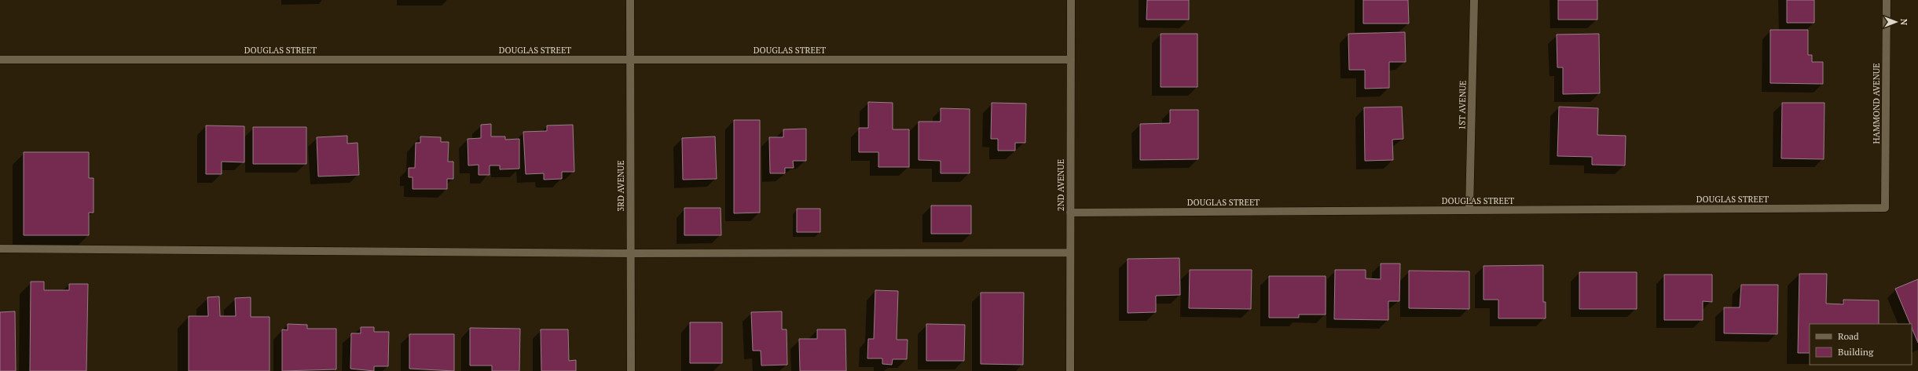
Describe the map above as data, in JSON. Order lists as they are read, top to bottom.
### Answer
{
  "streets": {
    "street": [
      "DOUGLAS STREET",
      "HAMMOND AVENUE",
      "1ST AVENUE",
      "2ND AVENUE",
      "3RD AVENUE"
    ]
  },
  "crossings": [
    ["DOUGLAS STREET", "HAMMOND AVENUE"],
    ["DOUGLAS STREET", "1ST AVENUE"],
    ["DOUGLAS STREET", "2ND AVENUE"],
    ["DOUGLAS STREET", "3RD AVENUE"]
  ],
  "legend": ["Road", "Building"],
  "north": "right"
}
